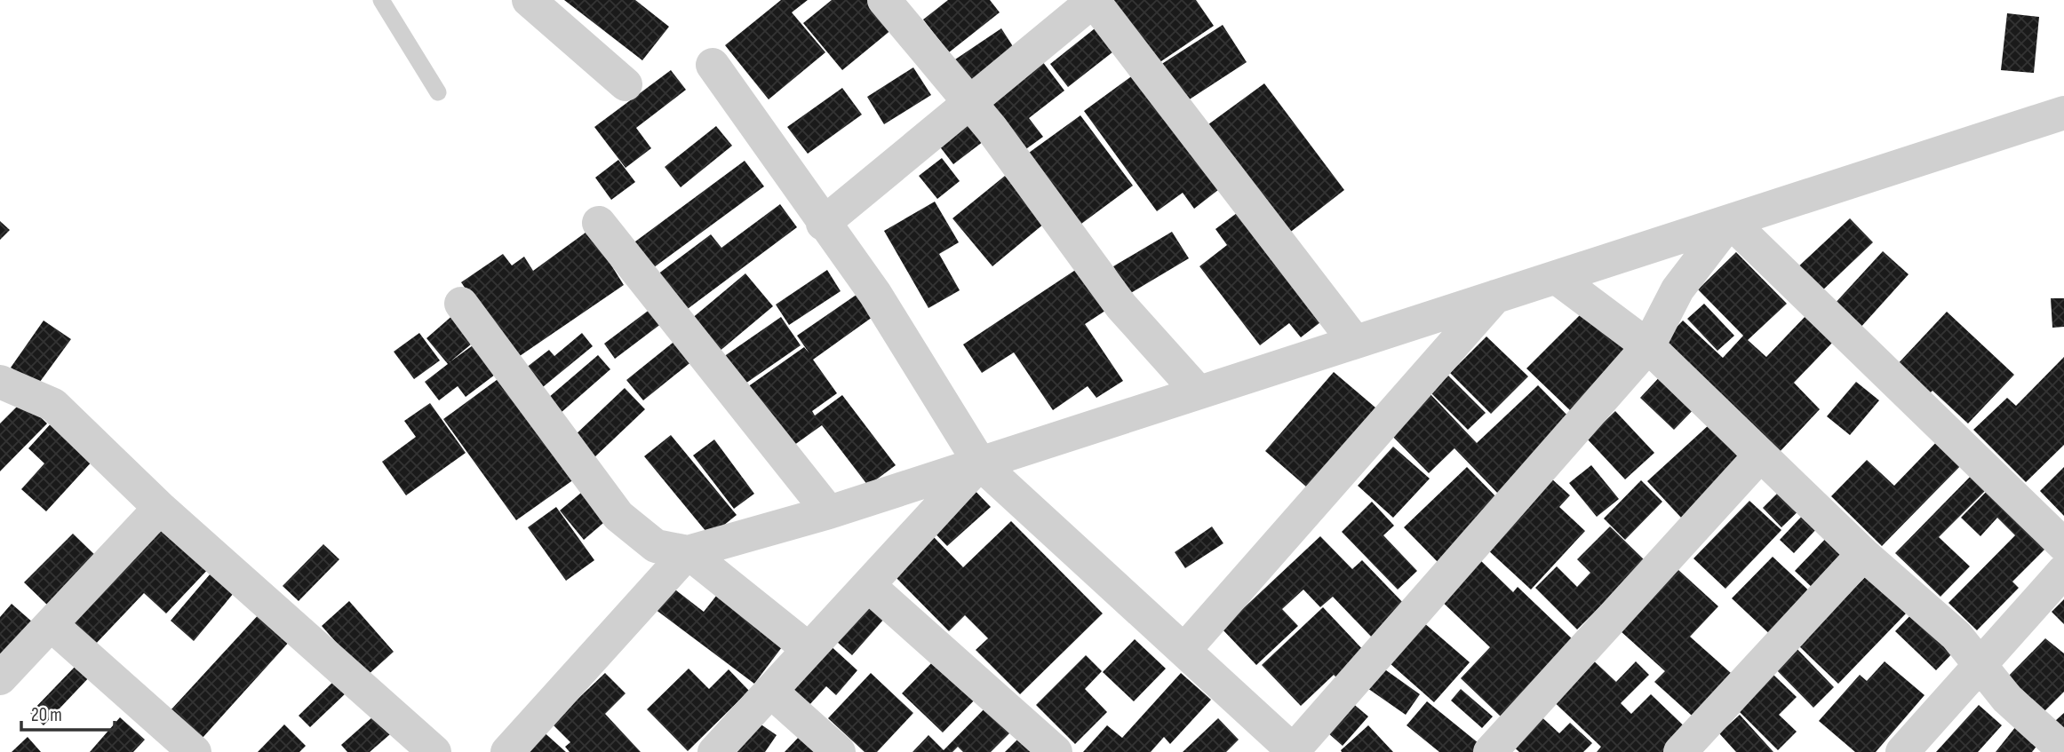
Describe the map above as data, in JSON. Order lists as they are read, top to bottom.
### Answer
{
  "scale_bar": "20 m"
}
